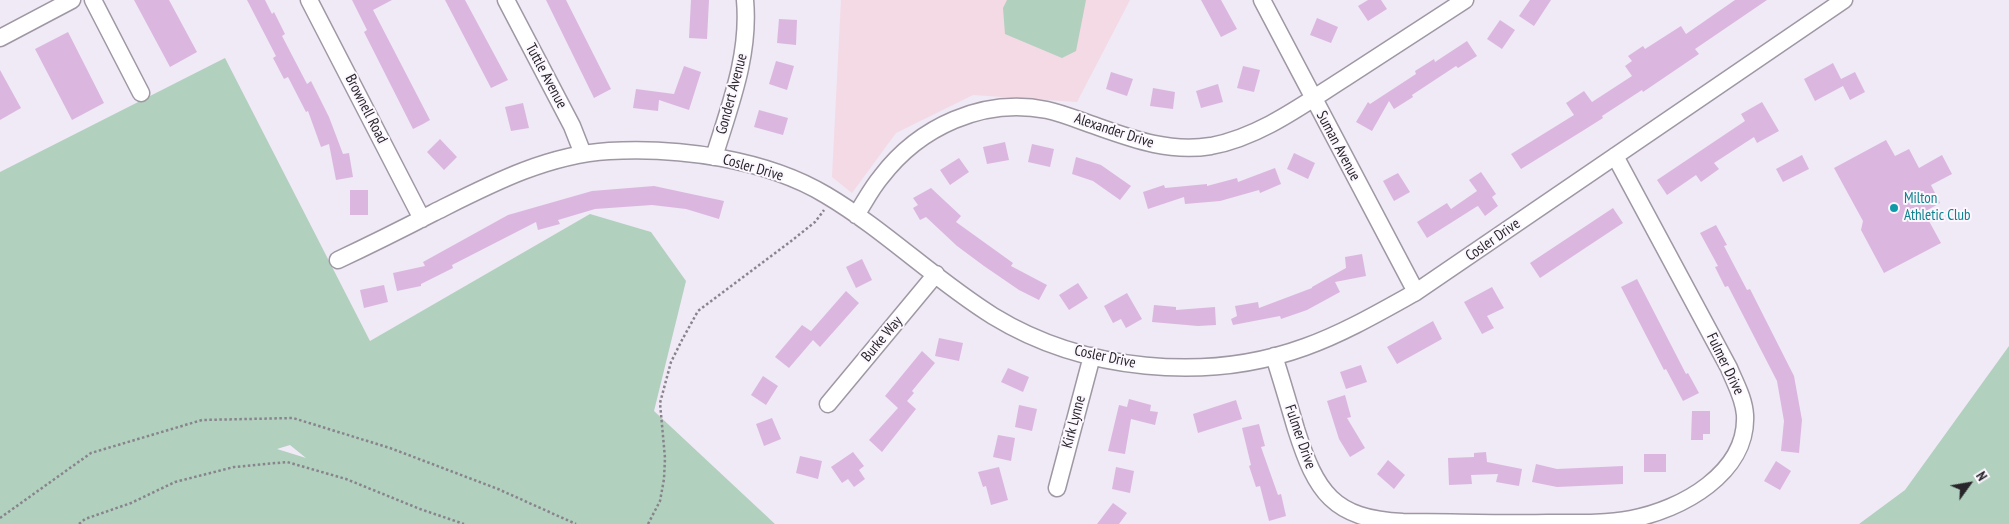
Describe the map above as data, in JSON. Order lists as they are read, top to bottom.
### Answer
{
  "streets": {
    "street": [
      "Tuttle Avenue",
      "Gondert Avenue",
      "Brownell Road",
      "Alexander Drive",
      "Suman Avenue",
      "Cosler Drive",
      "Burke Way",
      "Fulmer Drive",
      "Kirk Lynne"
    ]
  },
  "crossings": [
    ["Tuttle Avenue", "Cosler Drive"],
    ["Gondert Avenue", "Cosler Drive"],
    ["Brownell Road", "Cosler Drive"],
    ["Alexander Drive", "Suman Avenue"],
    ["Alexander Drive", "Cosler Drive"],
    ["Suman Avenue", "Cosler Drive"],
    ["Cosler Drive", "Burke Way"],
    ["Cosler Drive", "Fulmer Drive"],
    ["Cosler Drive", "Kirk Lynne"]
  ],
  "places": ["Milton Athletic Club"],
  "north": "top right"
}
